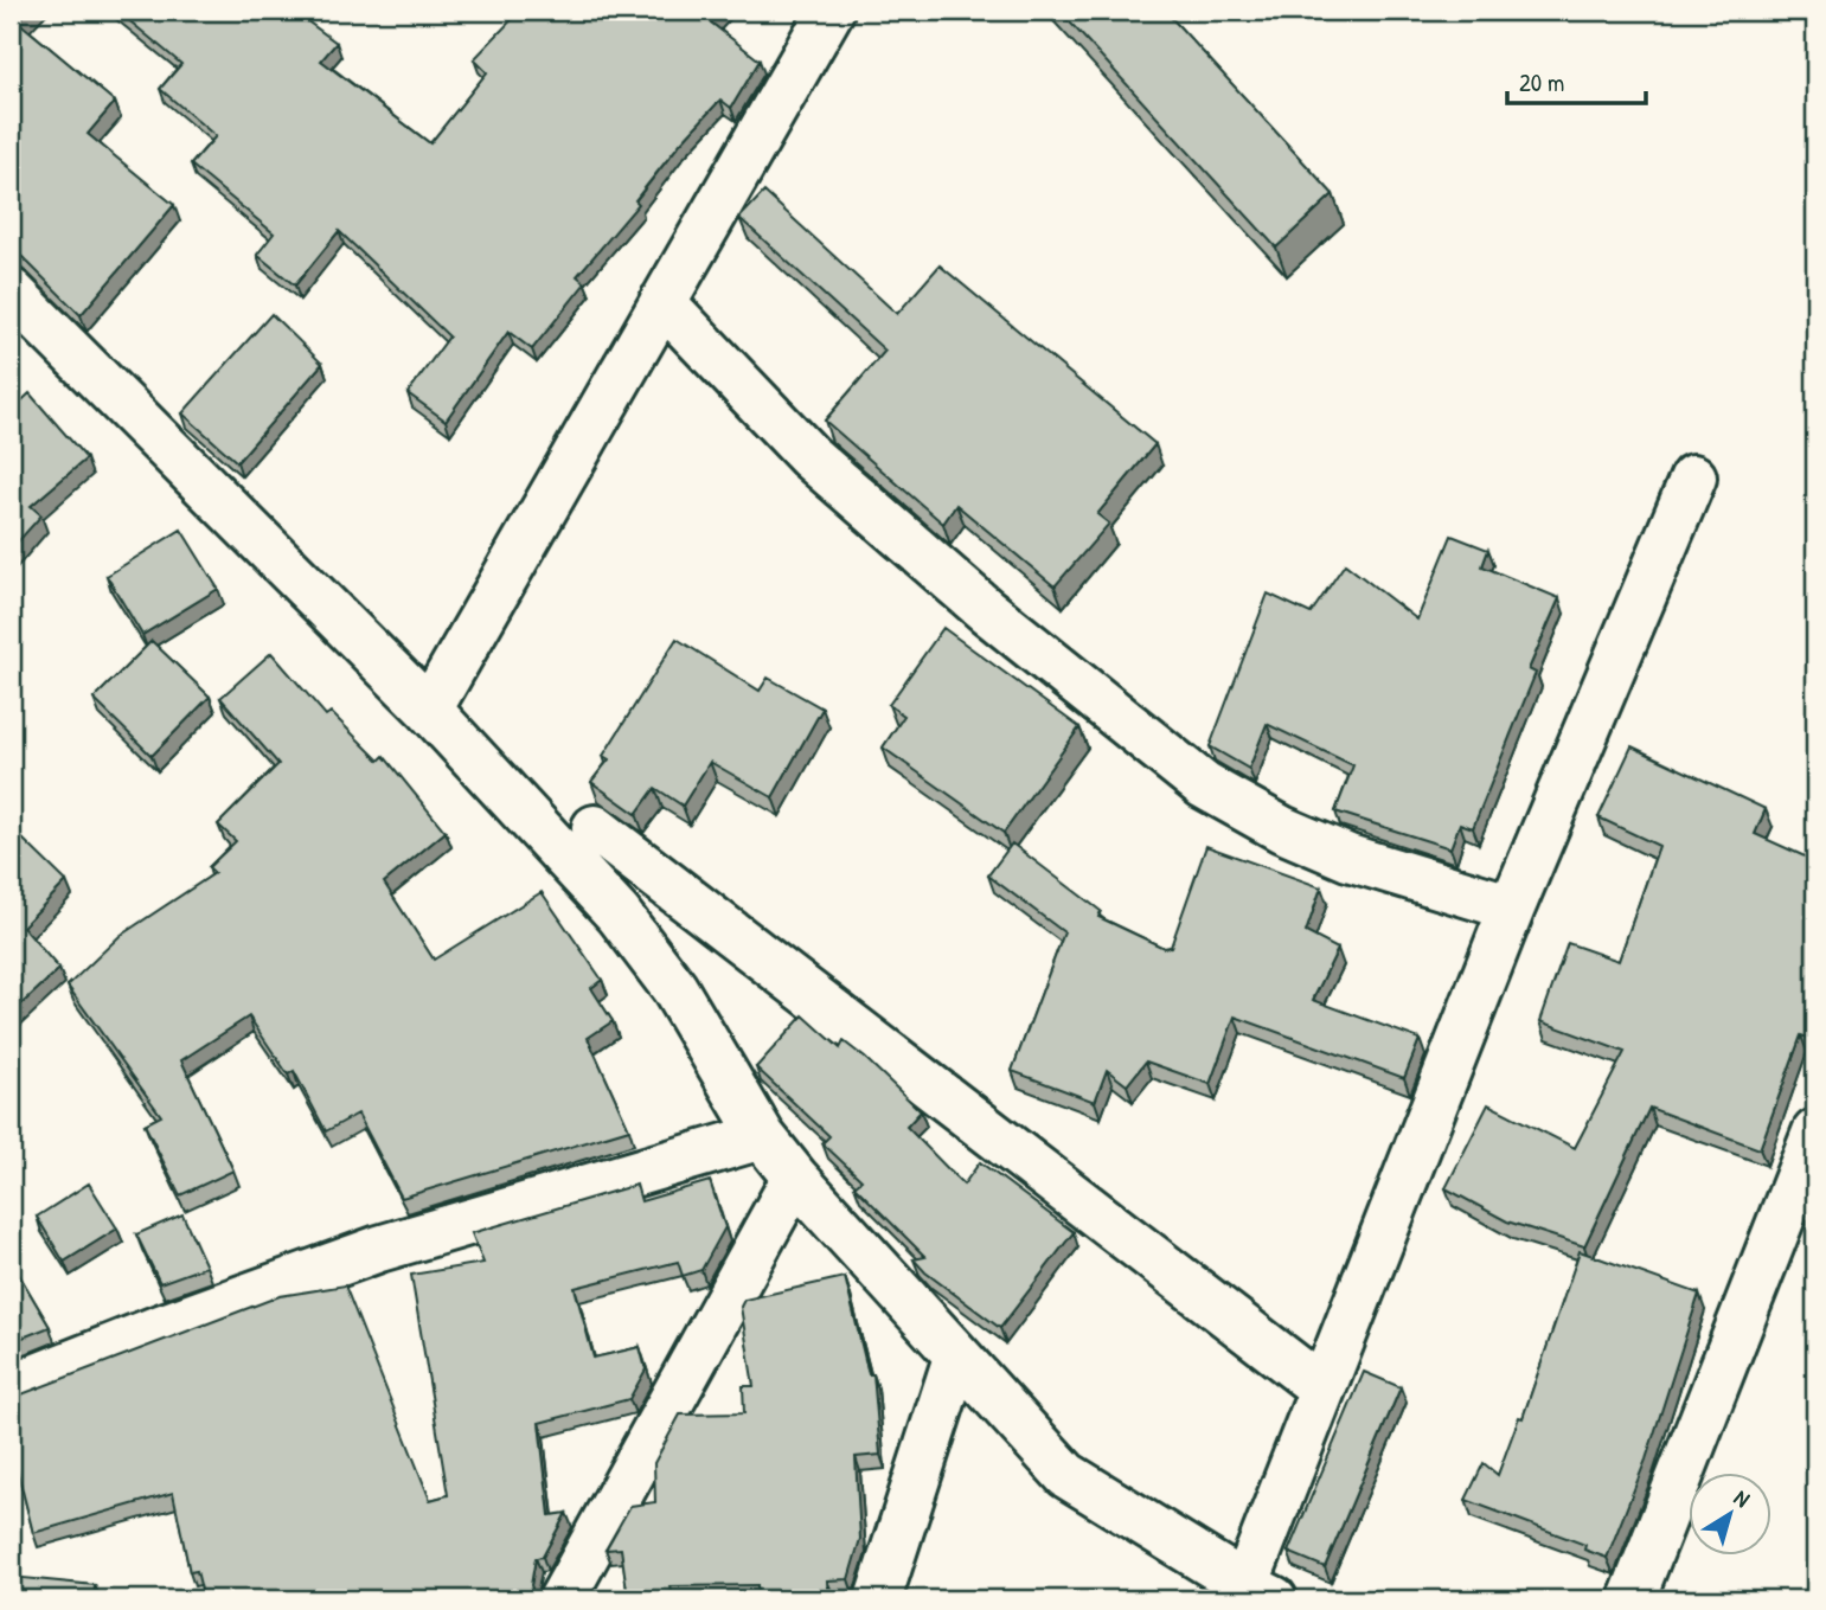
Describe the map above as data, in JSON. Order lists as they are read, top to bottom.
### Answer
{
  "scale_bar": "20 m",
  "north": "top right"
}
